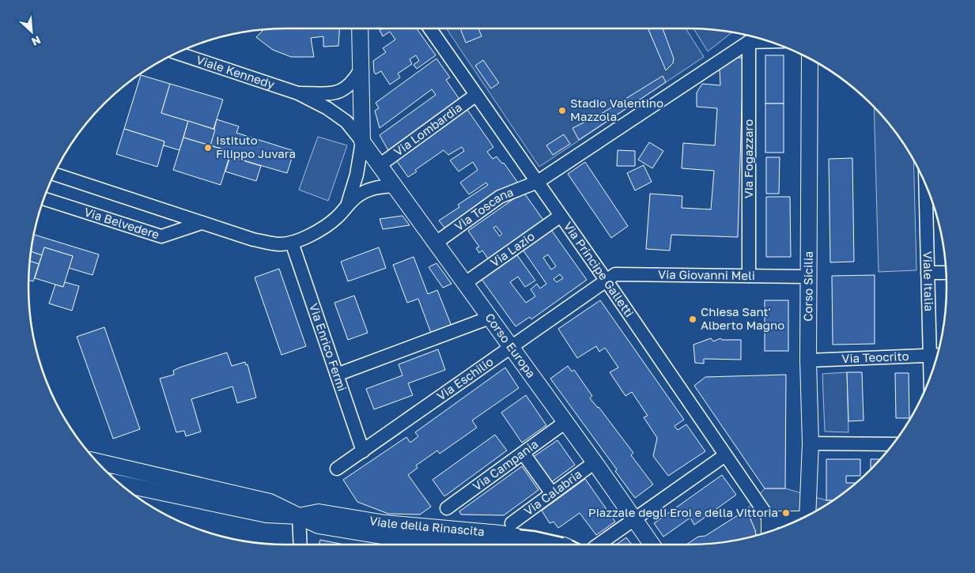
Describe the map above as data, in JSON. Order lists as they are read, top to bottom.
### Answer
{
  "streets": {
    "street": [
      "Viale Kennedy",
      "Via Lombardia",
      "Via Fogazzaro",
      "Via Toscana",
      "Via Belvedere",
      "Via Lazio",
      "Via Principe Galletti",
      "Via Giovanni Meli",
      "Viale Italia",
      "Corso Sicilia",
      "Corso Europa",
      "Via Enrico Fermi",
      "Via Teocrito",
      "Via Eschilio",
      "Via Campania",
      "Via Calabria",
      "Viale della Rinascita"
    ]
  },
  "crossings": [
    ["Via Lombardia", "Via Principe Galletti"],
    ["Via Lombardia", "Corso Europa"],
    ["Via Fogazzaro", "Via Toscana"],
    ["Via Fogazzaro", "Via Giovanni Meli"],
    ["Via Toscana", "Via Principe Galletti"],
    ["Via Toscana", "Corso Europa"],
    ["Via Belvedere", "Via Enrico Fermi"],
    ["Via Lazio", "Via Principe Galletti"],
    ["Via Lazio", "Corso Europa"],
    ["Via Principe Galletti", "Via Giovanni Meli"],
    ["Via Principe Galletti", "Via Eschilio"],
    ["Via Giovanni Meli", "Corso Sicilia"],
    ["Via Giovanni Meli", "Via Eschilio"],
    ["Viale Italia", "Via Teocrito"],
    ["Corso Sicilia", "Via Teocrito"],
    ["Corso Europa", "Via Eschilio"],
    ["Corso Europa", "Via Campania"],
    ["Corso Europa", "Via Calabria"],
    ["Via Enrico Fermi", "Via Eschilio"]
  ],
  "places": [
    "Stadio Valentino Mazzola",
    "Istituto Filippo Juvara",
    "Chiesa Sant' Alberto Magno",
    "Piazzale degli Eroi e della Vittoria"
  ],
  "north": "bottom right"
}
